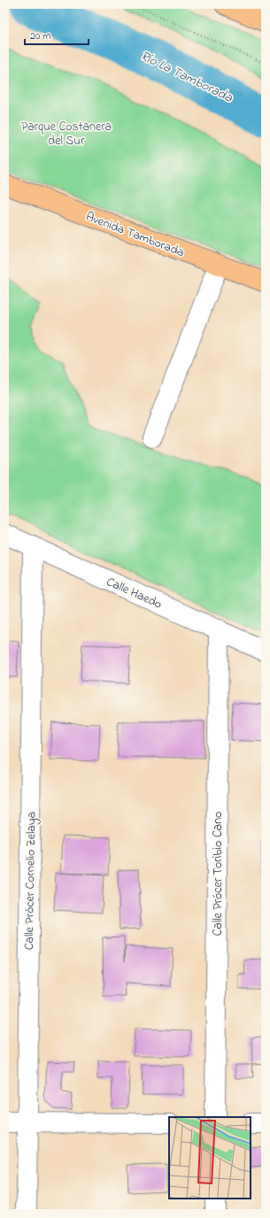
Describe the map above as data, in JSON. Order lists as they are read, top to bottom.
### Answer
{
  "streets": {
    "main road": ["Avenida Tamborada"],
    "street": ["Calle Haedo", "Calle Prócer Toribio Cano", "Calle Prócer Cornelio Zelaya"]
  },
  "crossings": [
    ["Calle Haedo", "Calle Prócer Toribio Cano"],
    ["Calle Haedo", "Calle Prócer Cornelio Zelaya"]
  ],
  "water": ["Río La Tamborada"],
  "parks": ["Parque Costanera del Sur"],
  "scale_bar": "20 m"
}
